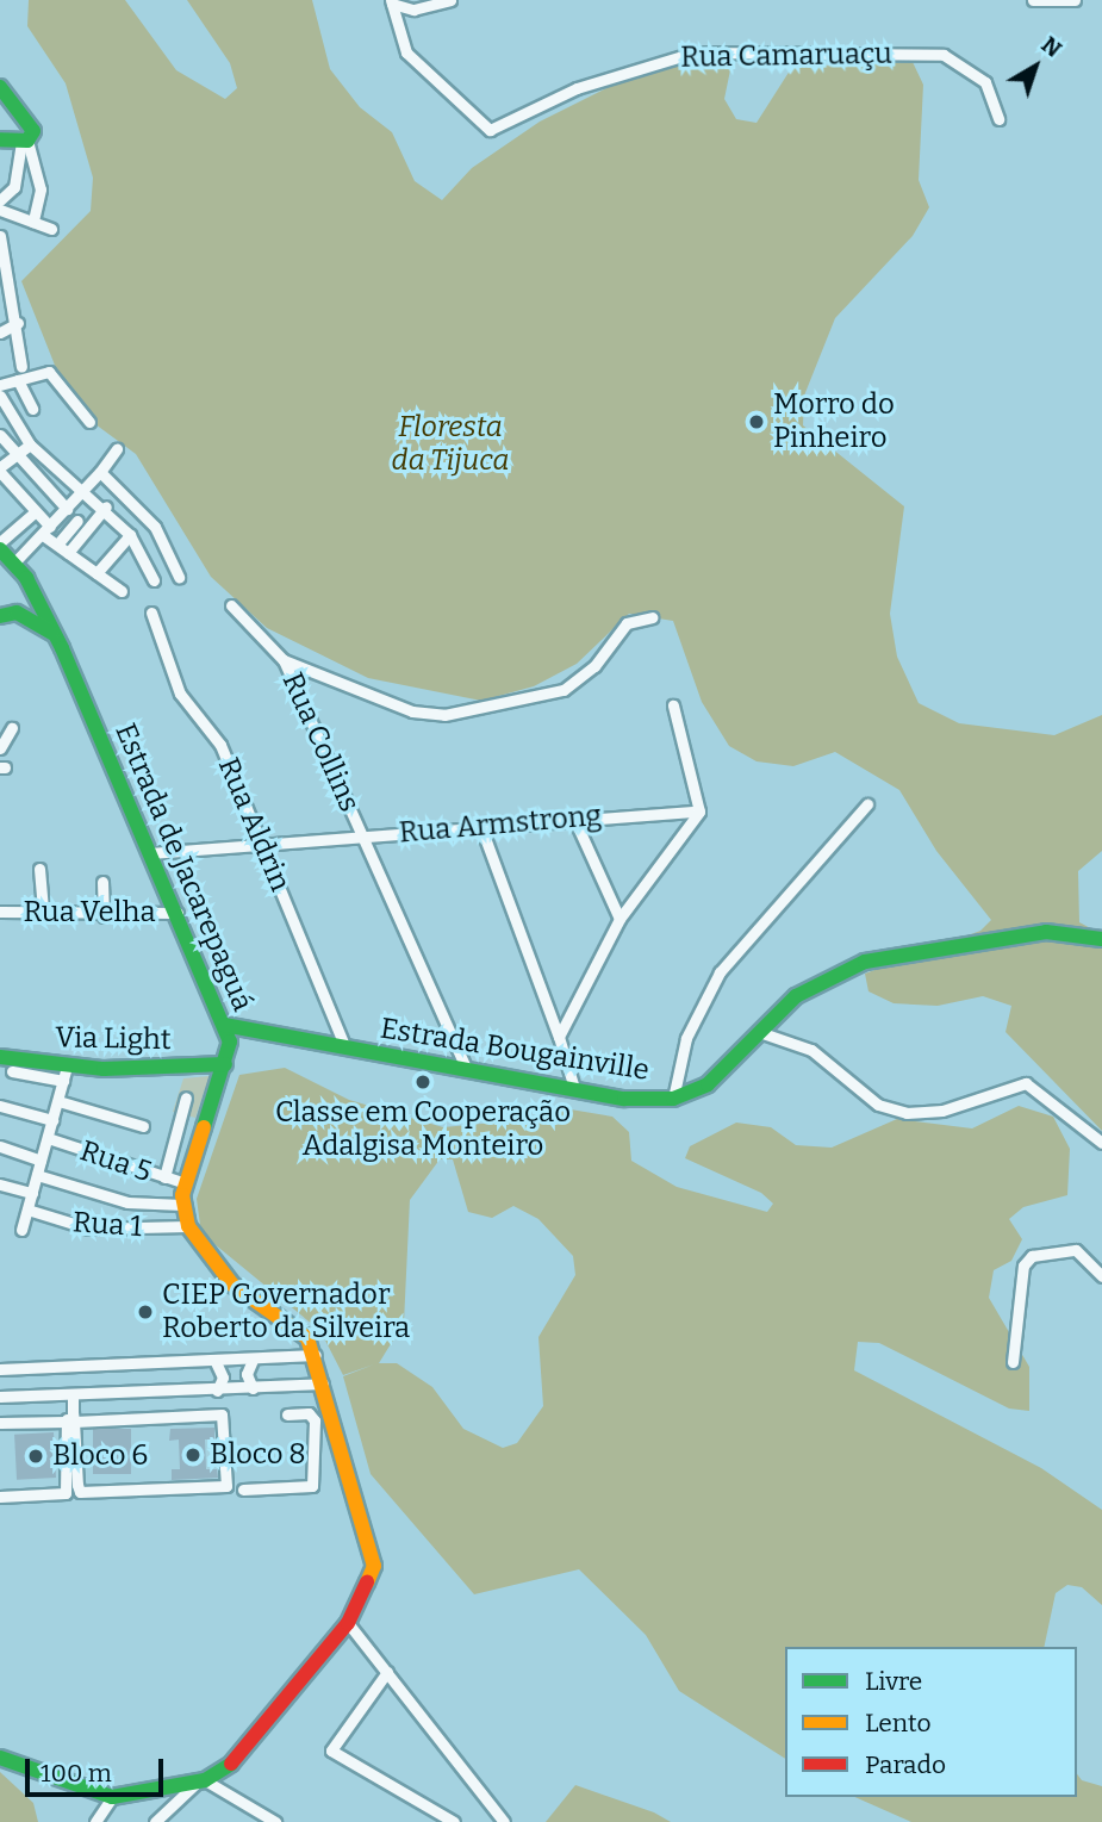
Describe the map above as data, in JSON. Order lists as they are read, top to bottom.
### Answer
{
  "streets": {
    "street": [
      "Rua Camaruaçu",
      "Rua Collins",
      "Rua Aldrin",
      "Rua Armstrong",
      "Estrada de Jacarepaguá",
      "Rua Velha",
      "Via Light",
      "Estrada Bougainville",
      "Rua 5",
      "Rua 1"
    ]
  },
  "crossings": [
    ["Rua Collins", "Rua Armstrong"],
    ["Rua Collins", "Estrada Bougainville"],
    ["Rua Aldrin", "Rua Armstrong"],
    ["Rua Aldrin", "Estrada Bougainville"],
    ["Rua Armstrong", "Estrada de Jacarepaguá"],
    ["Estrada de Jacarepaguá", "Rua Velha"],
    ["Estrada de Jacarepaguá", "Via Light"],
    ["Estrada de Jacarepaguá", "Estrada Bougainville"],
    ["Estrada de Jacarepaguá", "Rua 5"],
    ["Estrada de Jacarepaguá", "Rua 1"]
  ],
  "parks": ["Floresta da Tijuca"],
  "places": [
    "Morro do Pinheiro",
    "Classe em Cooperação Adalgisa Monteiro",
    "CIEP Governador Roberto da Silveira",
    "Bloco 8",
    "Bloco 6"
  ],
  "legend": ["Livre", "Lento", "Parado"],
  "scale_bar": "100 m",
  "north": "top right"
}
